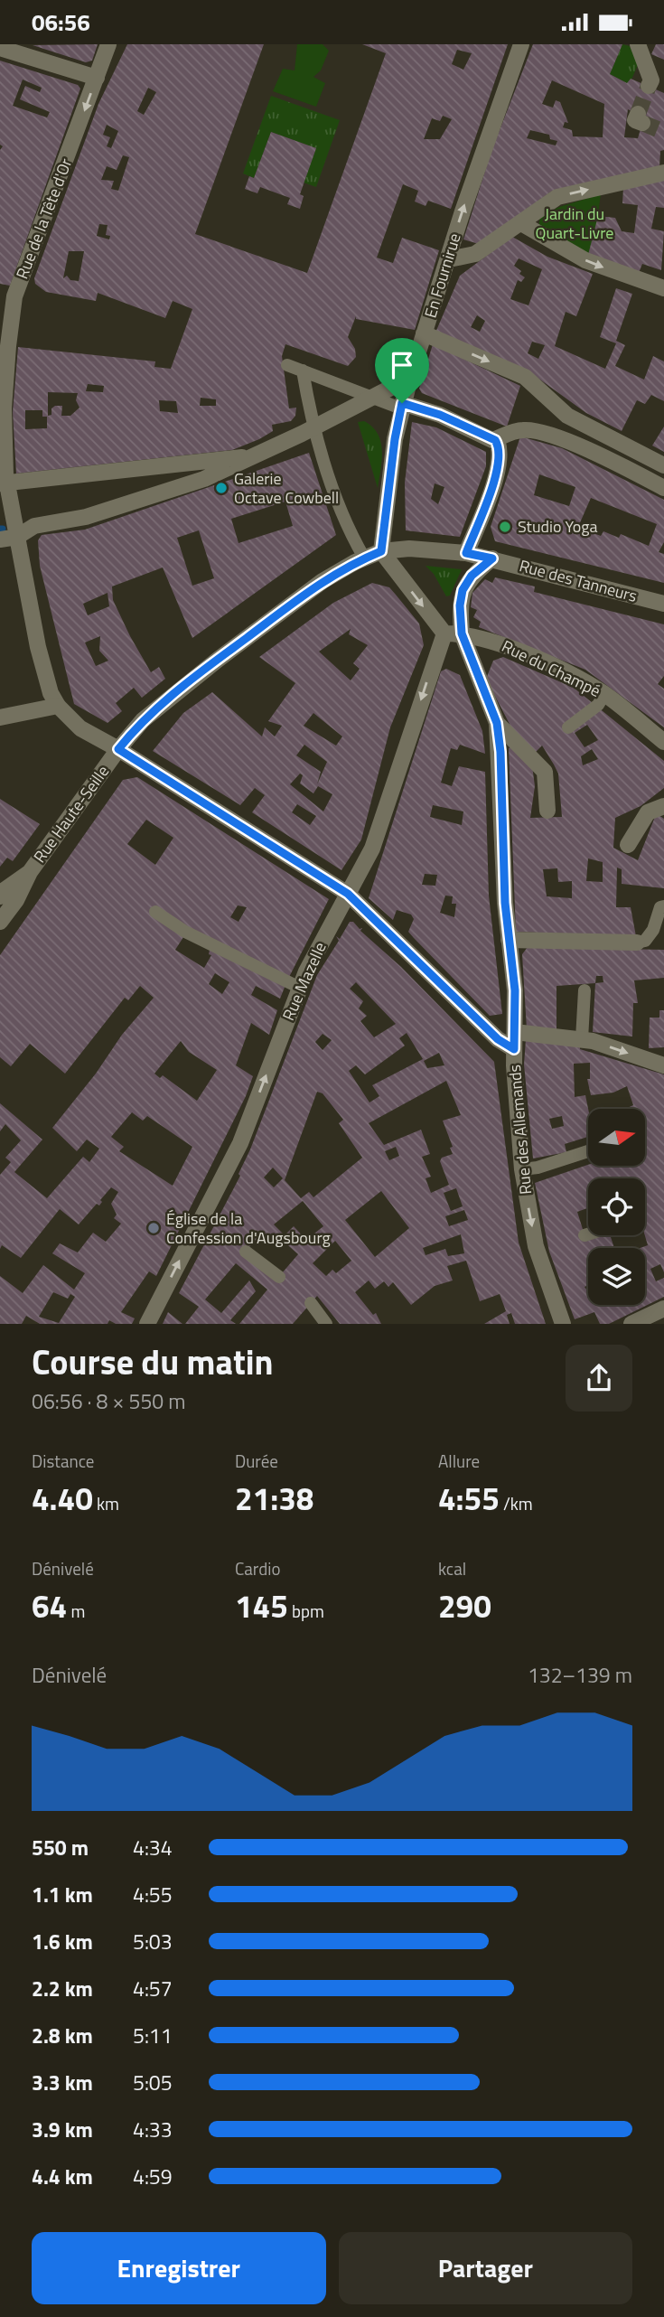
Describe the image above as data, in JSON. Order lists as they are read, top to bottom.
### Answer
{
  "streets": {
    "street": [
      "Rue de la Tête d'Or",
      "En Fournirue",
      "Rue des Tanneurs",
      "Rue du Champé",
      "Rue Haute-Seille",
      "Rue Mazelle",
      "Rue des Allemands"
    ]
  },
  "crossings": [
    ["En Fournirue", "Rue Haute-Seille"],
    ["Rue des Tanneurs", "Rue Haute-Seille"],
    ["Rue des Tanneurs", "Rue des Allemands"],
    ["Rue du Champé", "Rue Mazelle"],
    ["Rue du Champé", "Rue des Allemands"]
  ],
  "one_way": ["En Fournirue"],
  "parks": ["Jardin du Quart-Livre"],
  "places": ["Galerie Octave Cowbell", "Studio Yoga", "Église de la Confession d'Augsbourg"],
  "north": "right",
  "page": {
    "status": "06:56",
    "heading": ["Course du matin", "06:56 · 8 × 550 m"],
    "stats": [
      ["Distance", "4.40 km"],
      ["Durée", "21:38"],
      ["Allure", "4:55 /km"],
      ["Dénivelé", "64 m"],
      ["Cardio", "145 bpm"],
      ["kcal", "290"]
    ],
    "chart": ["Dénivelé", "132–139 m"],
    "list": [
      {
        "name": "550 m",
        "note": "4:34"
      },
      {
        "name": "1.1 km",
        "note": "4:55"
      },
      {
        "name": "1.6 km",
        "note": "5:03"
      },
      {
        "name": "2.2 km",
        "note": "4:57"
      },
      {
        "name": "2.8 km",
        "note": "5:11"
      },
      {
        "name": "3.3 km",
        "note": "5:05"
      },
      {
        "name": "3.9 km",
        "note": "4:33"
      },
      {
        "name": "4.4 km",
        "note": "4:59"
      }
    ],
    "buttons": ["Enregistrer", "Partager"]
  }
}
